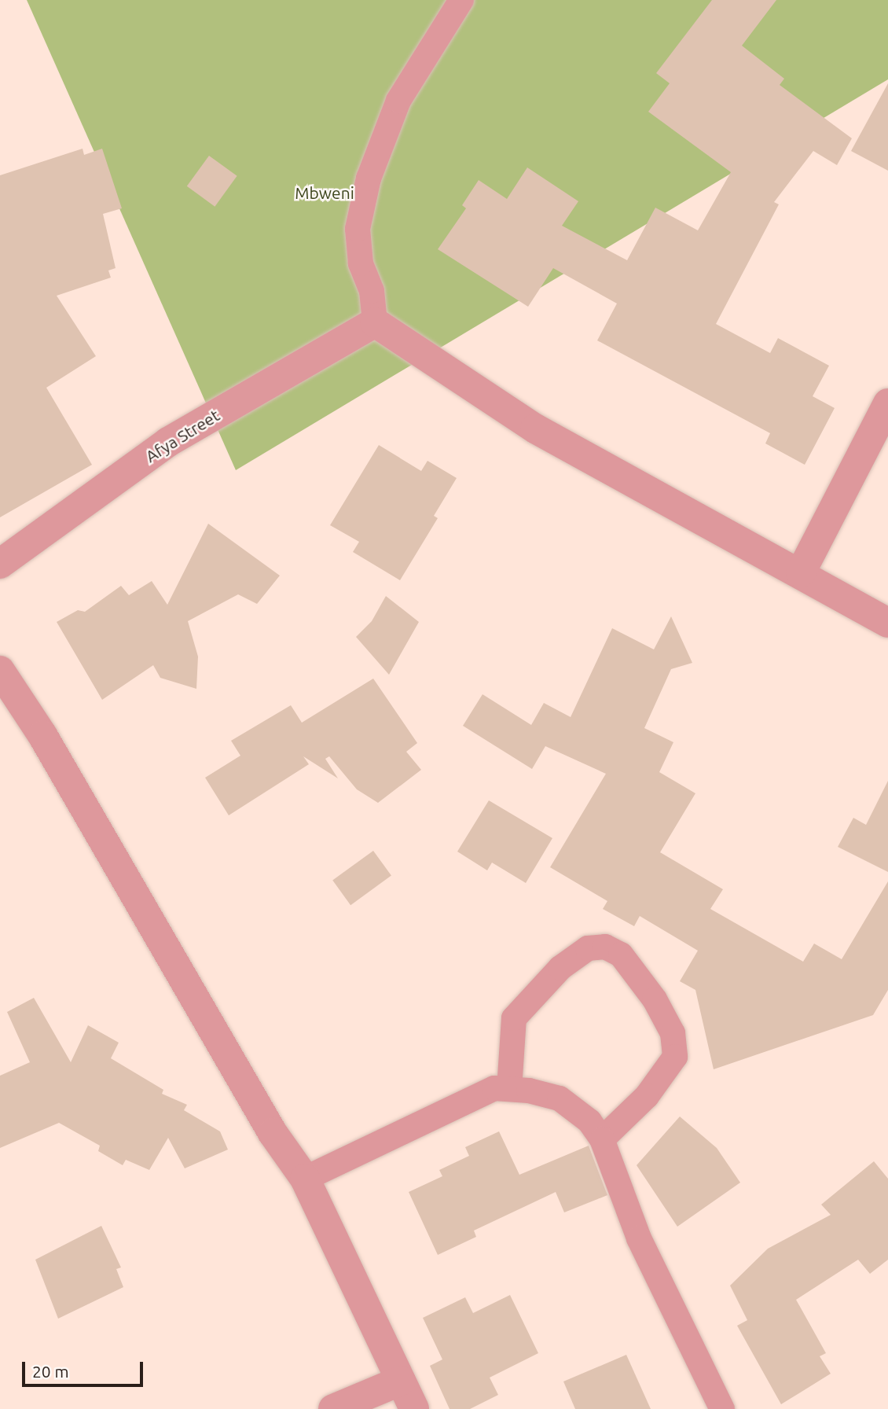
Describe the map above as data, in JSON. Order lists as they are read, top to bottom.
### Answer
{
  "streets": {
    "street": ["Afya Street"]
  },
  "parks": ["Mbweni"],
  "scale_bar": "20 m"
}
